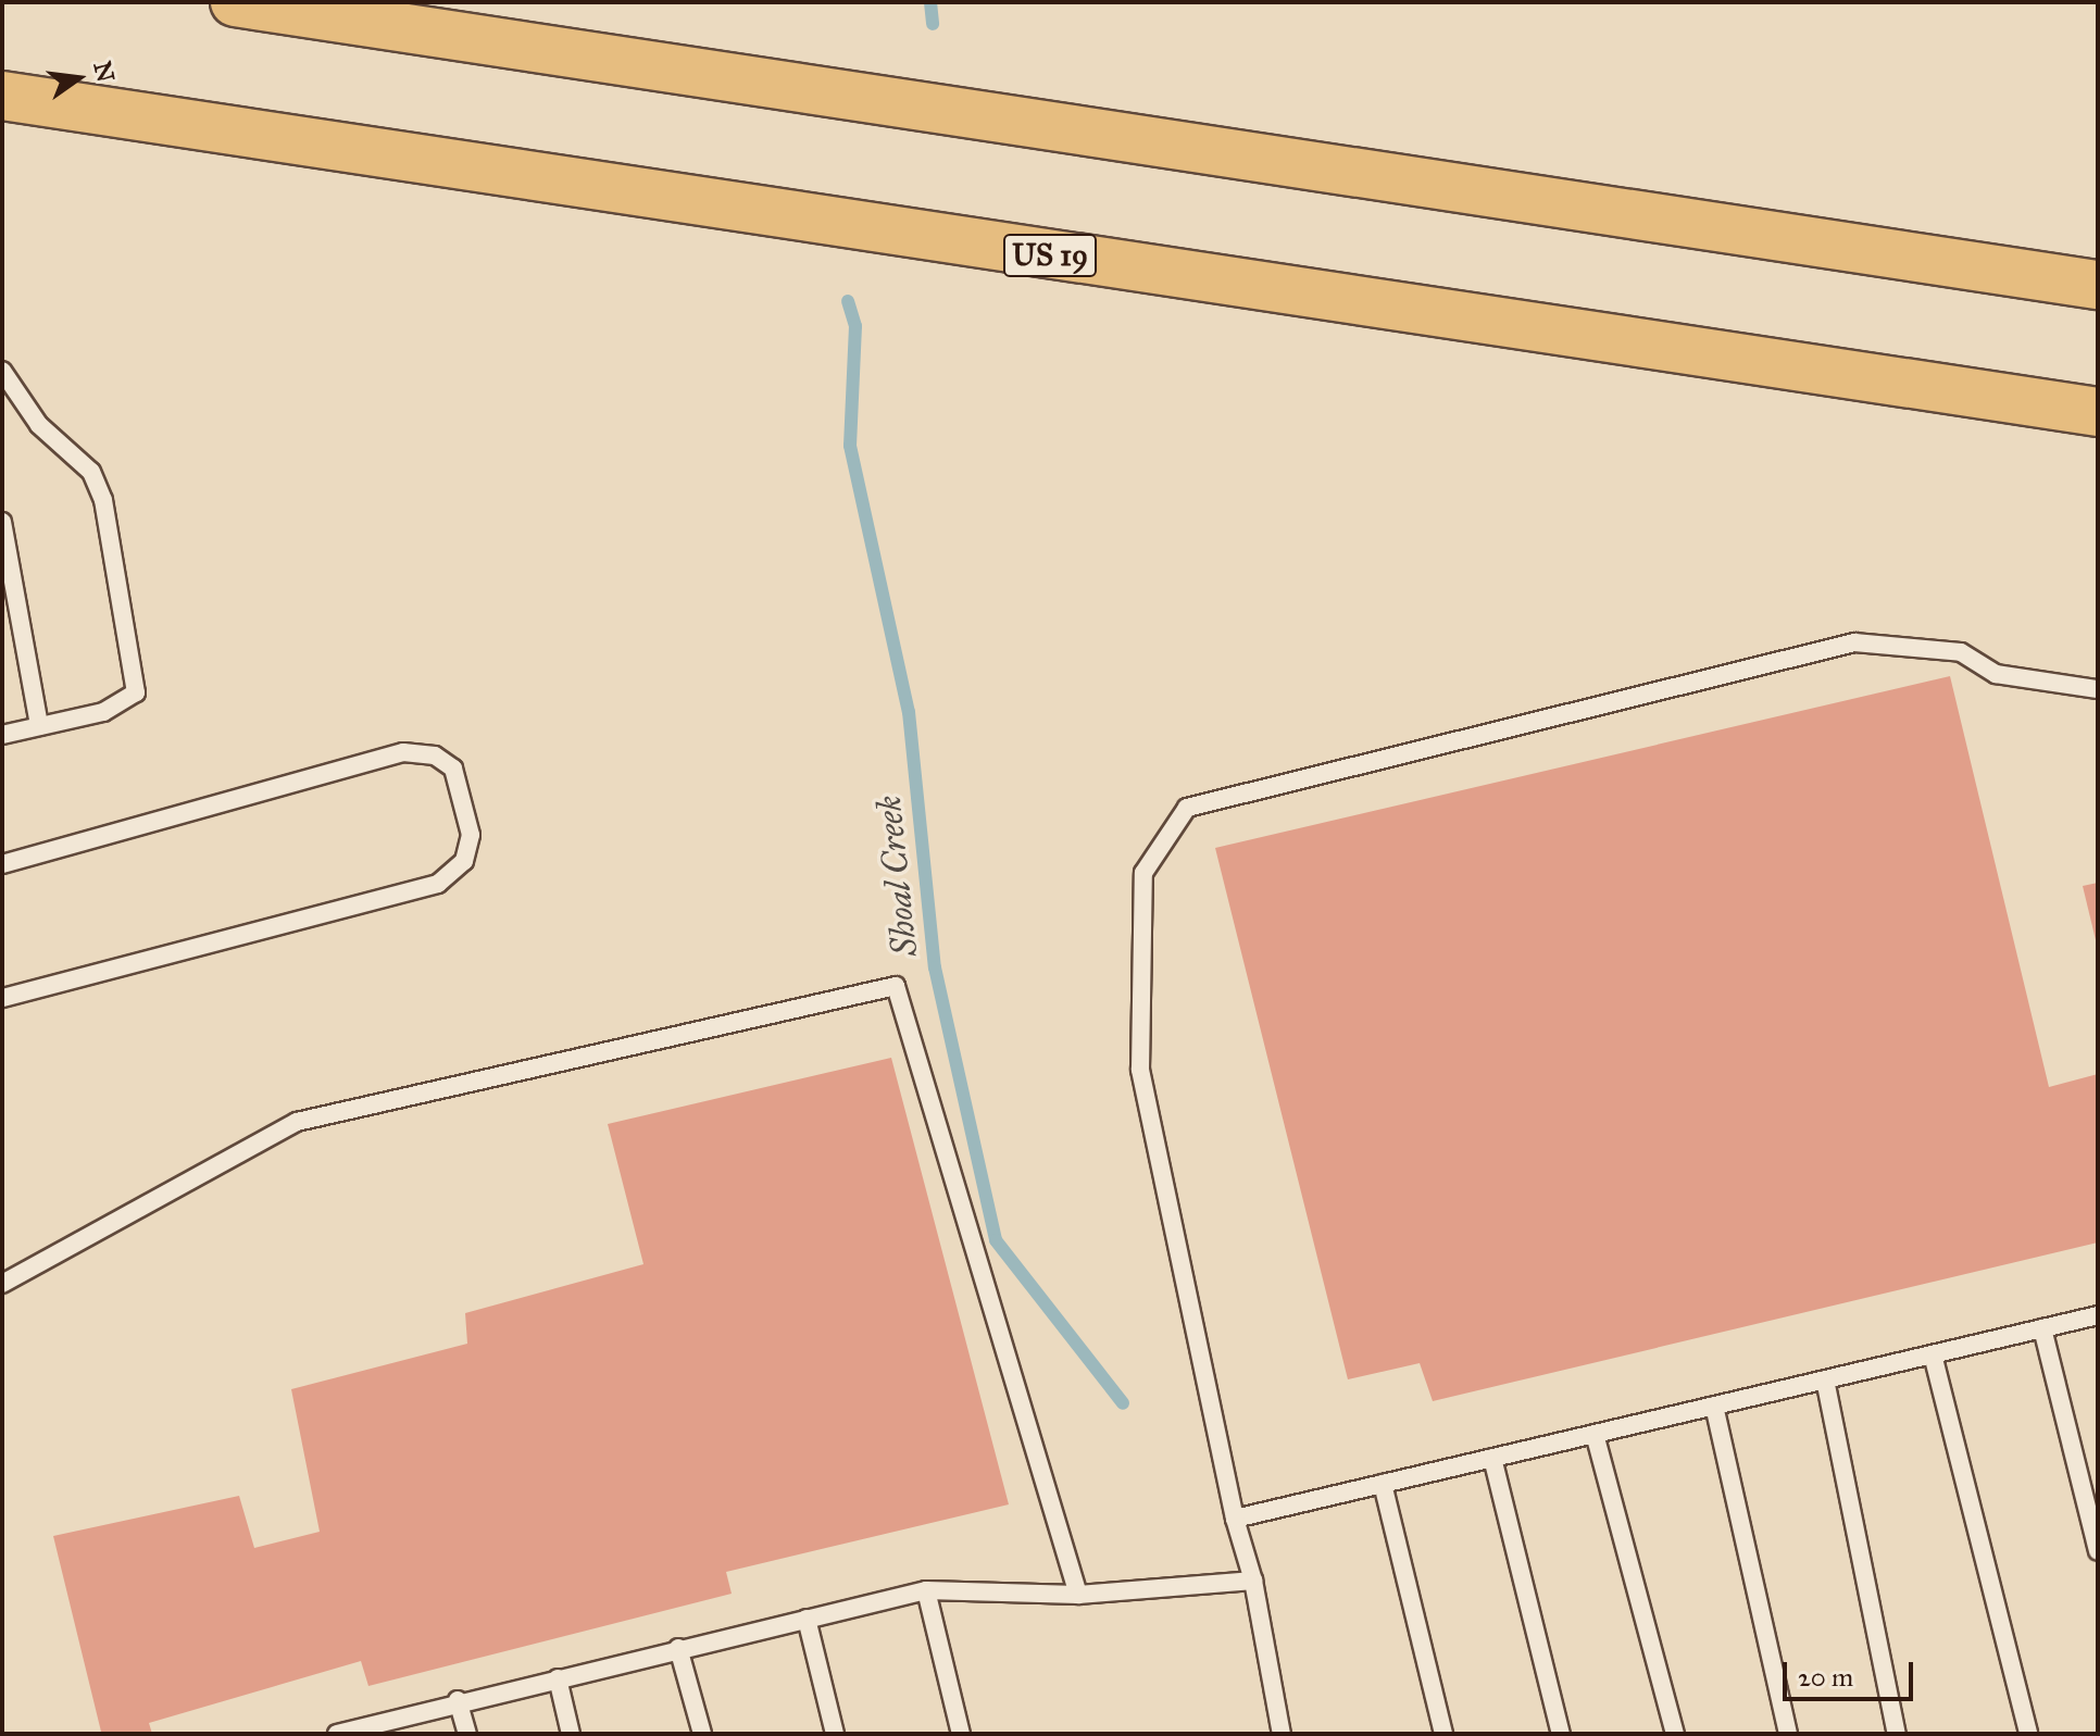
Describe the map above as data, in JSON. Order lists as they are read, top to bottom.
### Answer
{
  "streets": {
    "highway": ["US 19"]
  },
  "water": ["Shoal Creek"],
  "scale_bar": "20 m",
  "north": "right"
}
